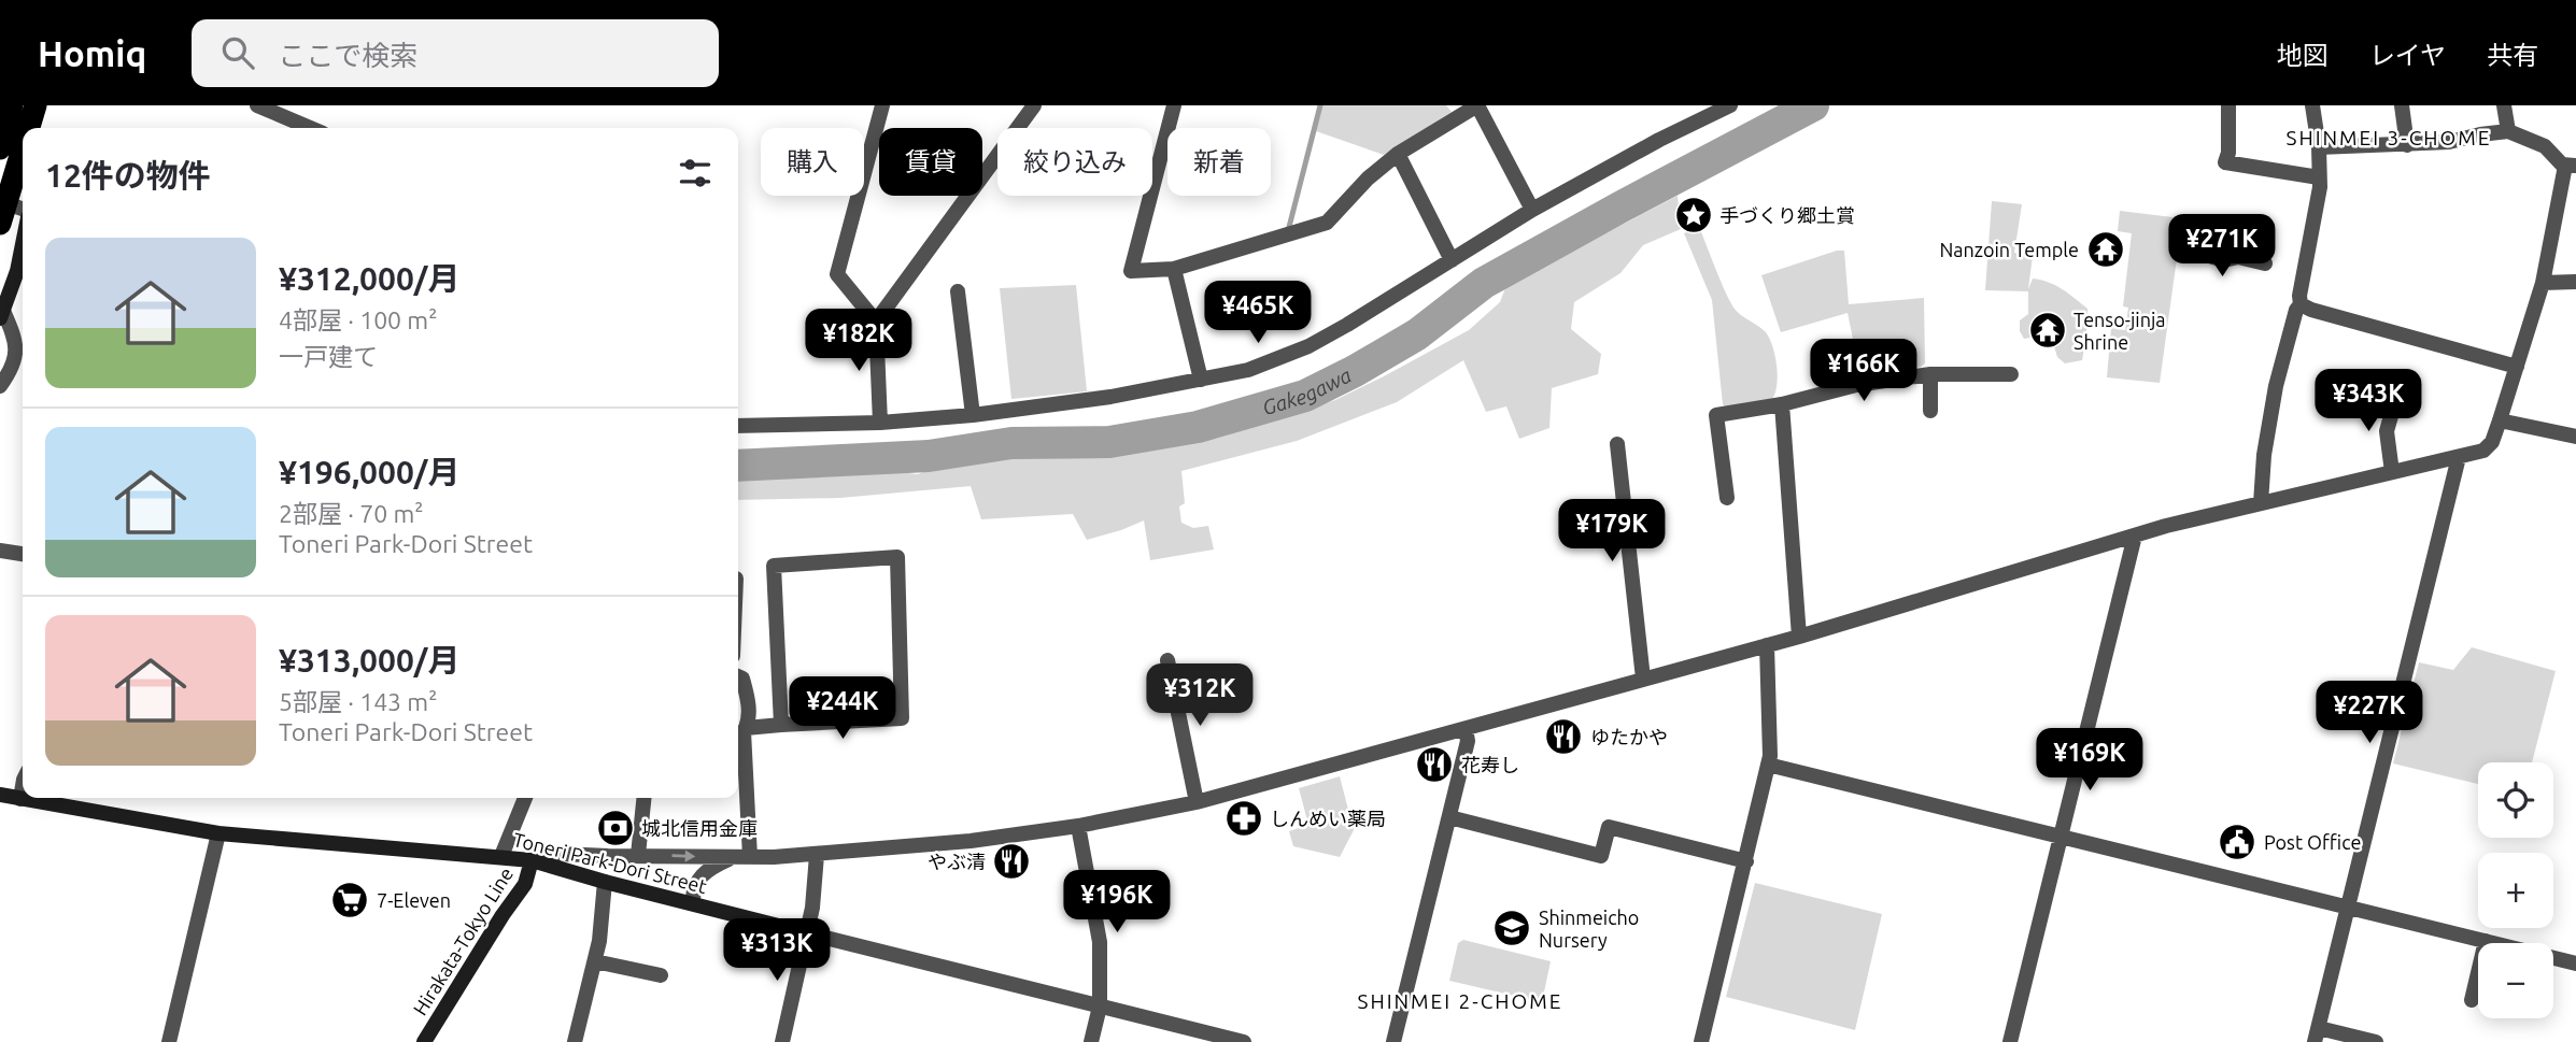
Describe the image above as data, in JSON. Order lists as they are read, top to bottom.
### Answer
{
  "streets": {
    "main road": ["Toneri Park-Dori Street", "Hirakata-Tokyo Line"]
  },
  "crossings": [
    ["Toneri Park-Dori Street", "Hirakata-Tokyo Line"]
  ],
  "districts": ["SHINMEI 3-CHOME", "SHINMEI 2-CHOME"],
  "water": ["Gakegawa"],
  "places": {
    "place": ["手づくり郷土賞"],
    "temple": ["Nanzoin Temple", "Tenso-jinja Shrine"],
    "restaurant": ["ゆたかや", "花寿し", "やぶ清"],
    "pharmacy": ["しんめい薬局"],
    "bank": ["城北信用金庫"],
    "public building": ["Post Office"],
    "supermarket": ["7-Eleven"],
    "school or university": ["Shinmeicho Nursery"]
  },
  "page": {
    "header": "Homiq",
    "search": "ここで検索",
    "nav": ["地図", "レイヤ", "共有"],
    "chip": [
      "購入",
      "賃貸",
      "絞り込み",
      "新着"
    ],
    "heading": "12件の物件",
    "price": [
      "¥271K",
      "¥465K",
      "¥182K",
      "¥166K",
      "¥343K",
      "¥179K",
      "¥312K",
      "¥244K",
      "¥227K",
      "¥169K",
      "¥196K",
      "¥313K"
    ],
    "list": [
      {
        "name": "¥312,000/月",
        "note": "4部屋 · 100 m² · 一戸建て"
      },
      {
        "name": "¥196,000/月",
        "note": "2部屋 · 70 m² · Toneri Park-Dori Street"
      },
      {
        "name": "¥313,000/月",
        "note": "5部屋 · 143 m² · Toneri Park-Dori Street"
      }
    ],
    "map_buttons": ["+", "−"]
  }
}
